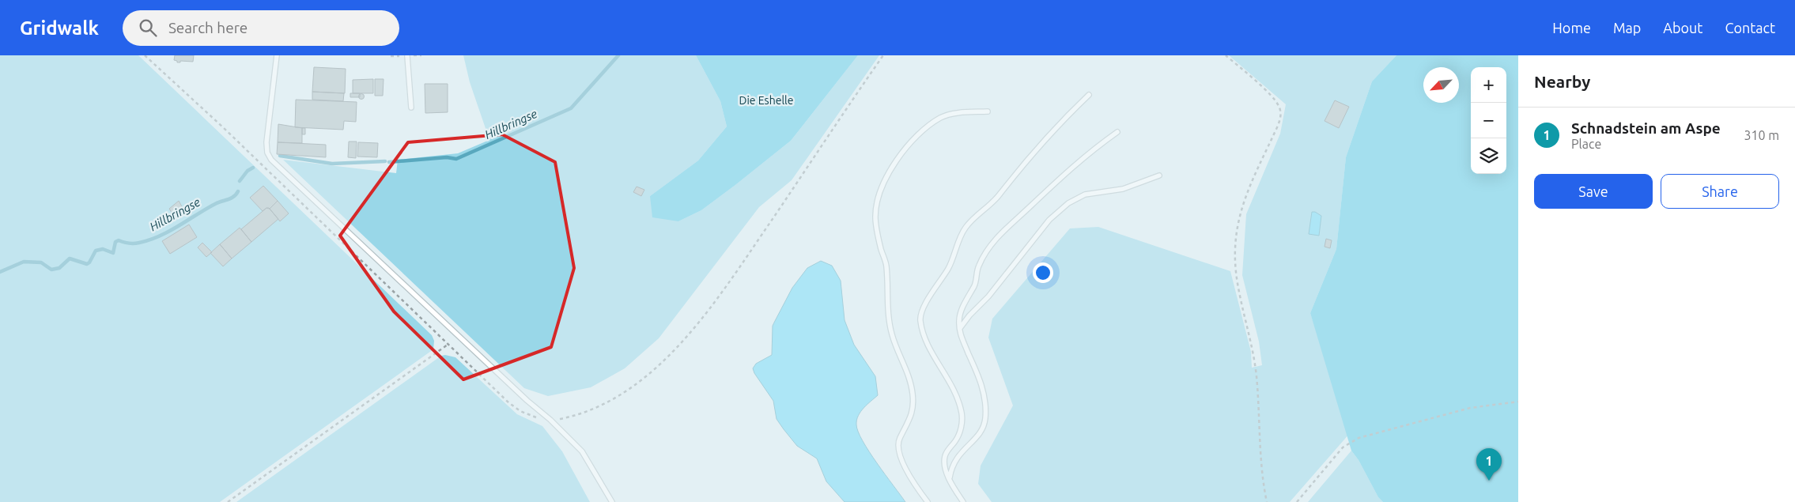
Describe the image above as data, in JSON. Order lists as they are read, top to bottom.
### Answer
{
  "water": ["Hillbringse"],
  "parks": ["Die Eshelle"],
  "north": "bottom left",
  "page": {
    "header": "Gridwalk",
    "search": "Search here",
    "nav": [
      "Home",
      "Map",
      "About",
      "Contact"
    ],
    "heading": "Nearby",
    "map_buttons": ["+", "−"],
    "list": [
      {
        "mark": "1",
        "name": "Schnadstein am Aspe",
        "note": "Place",
        "value": "310 m"
      }
    ],
    "buttons": ["Save", "Share"],
    "pins": "1"
  }
}
